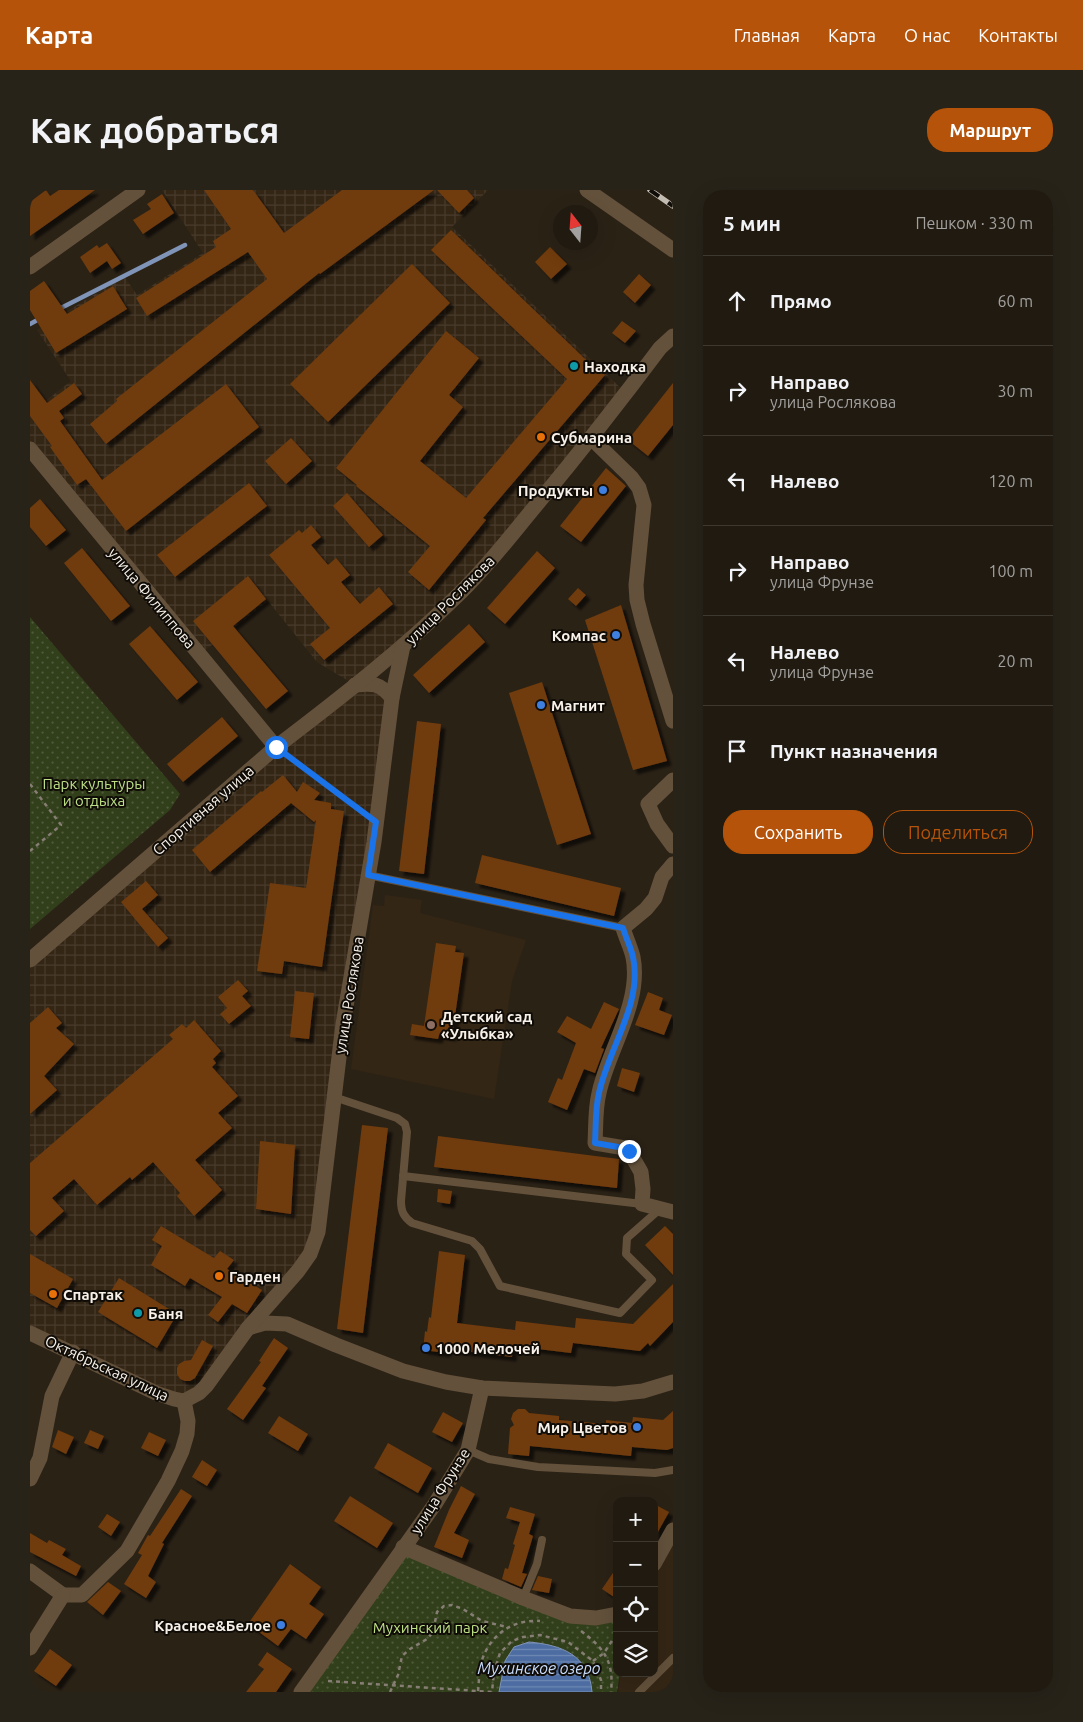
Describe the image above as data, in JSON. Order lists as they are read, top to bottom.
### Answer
{
  "streets": {
    "street": [
      "улица Филиппова",
      "улица Рослякова",
      "Спортивная улица",
      "Октябрьская улица",
      "улица Фрунзе"
    ]
  },
  "crossings": [
    ["улица Филиппова", "Спортивная улица"],
    ["улица Рослякова", "Спортивная улица"],
    ["улица Рослякова", "Октябрьская улица"]
  ],
  "water": ["Мухинское озеро"],
  "parks": ["Парк культуры и отдыха", "Мухинский парк"],
  "places": [
    "Находка",
    "Субмарина",
    "Продукты",
    "Компас",
    "Магнит",
    "Детский сад «Улыбка»",
    "Гарден",
    "Спартак",
    "Баня",
    "1000 Мелочей",
    "Мир Цветов",
    "Красное&Белое"
  ],
  "north": "top",
  "page": {
    "header": "Карта",
    "nav": [
      "Главная",
      "Карта",
      "О нас",
      "Контакты"
    ],
    "buttons": [
      "Маршрут",
      ["Сохранить", "Поделиться"]
    ],
    "title": "Как добраться",
    "heading": ["5 мин", "Пешком · 330 m"],
    "list": [
      ["Прямо", "60 m"],
      ["Направо", "улица Рослякова", "30 m"],
      ["Налево", "120 m"],
      ["Направо", "улица Фрунзе", "100 m"],
      ["Налево", "улица Фрунзе", "20 m"],
      "Пункт назначения"
    ],
    "map_buttons": ["+", "−"]
  }
}
